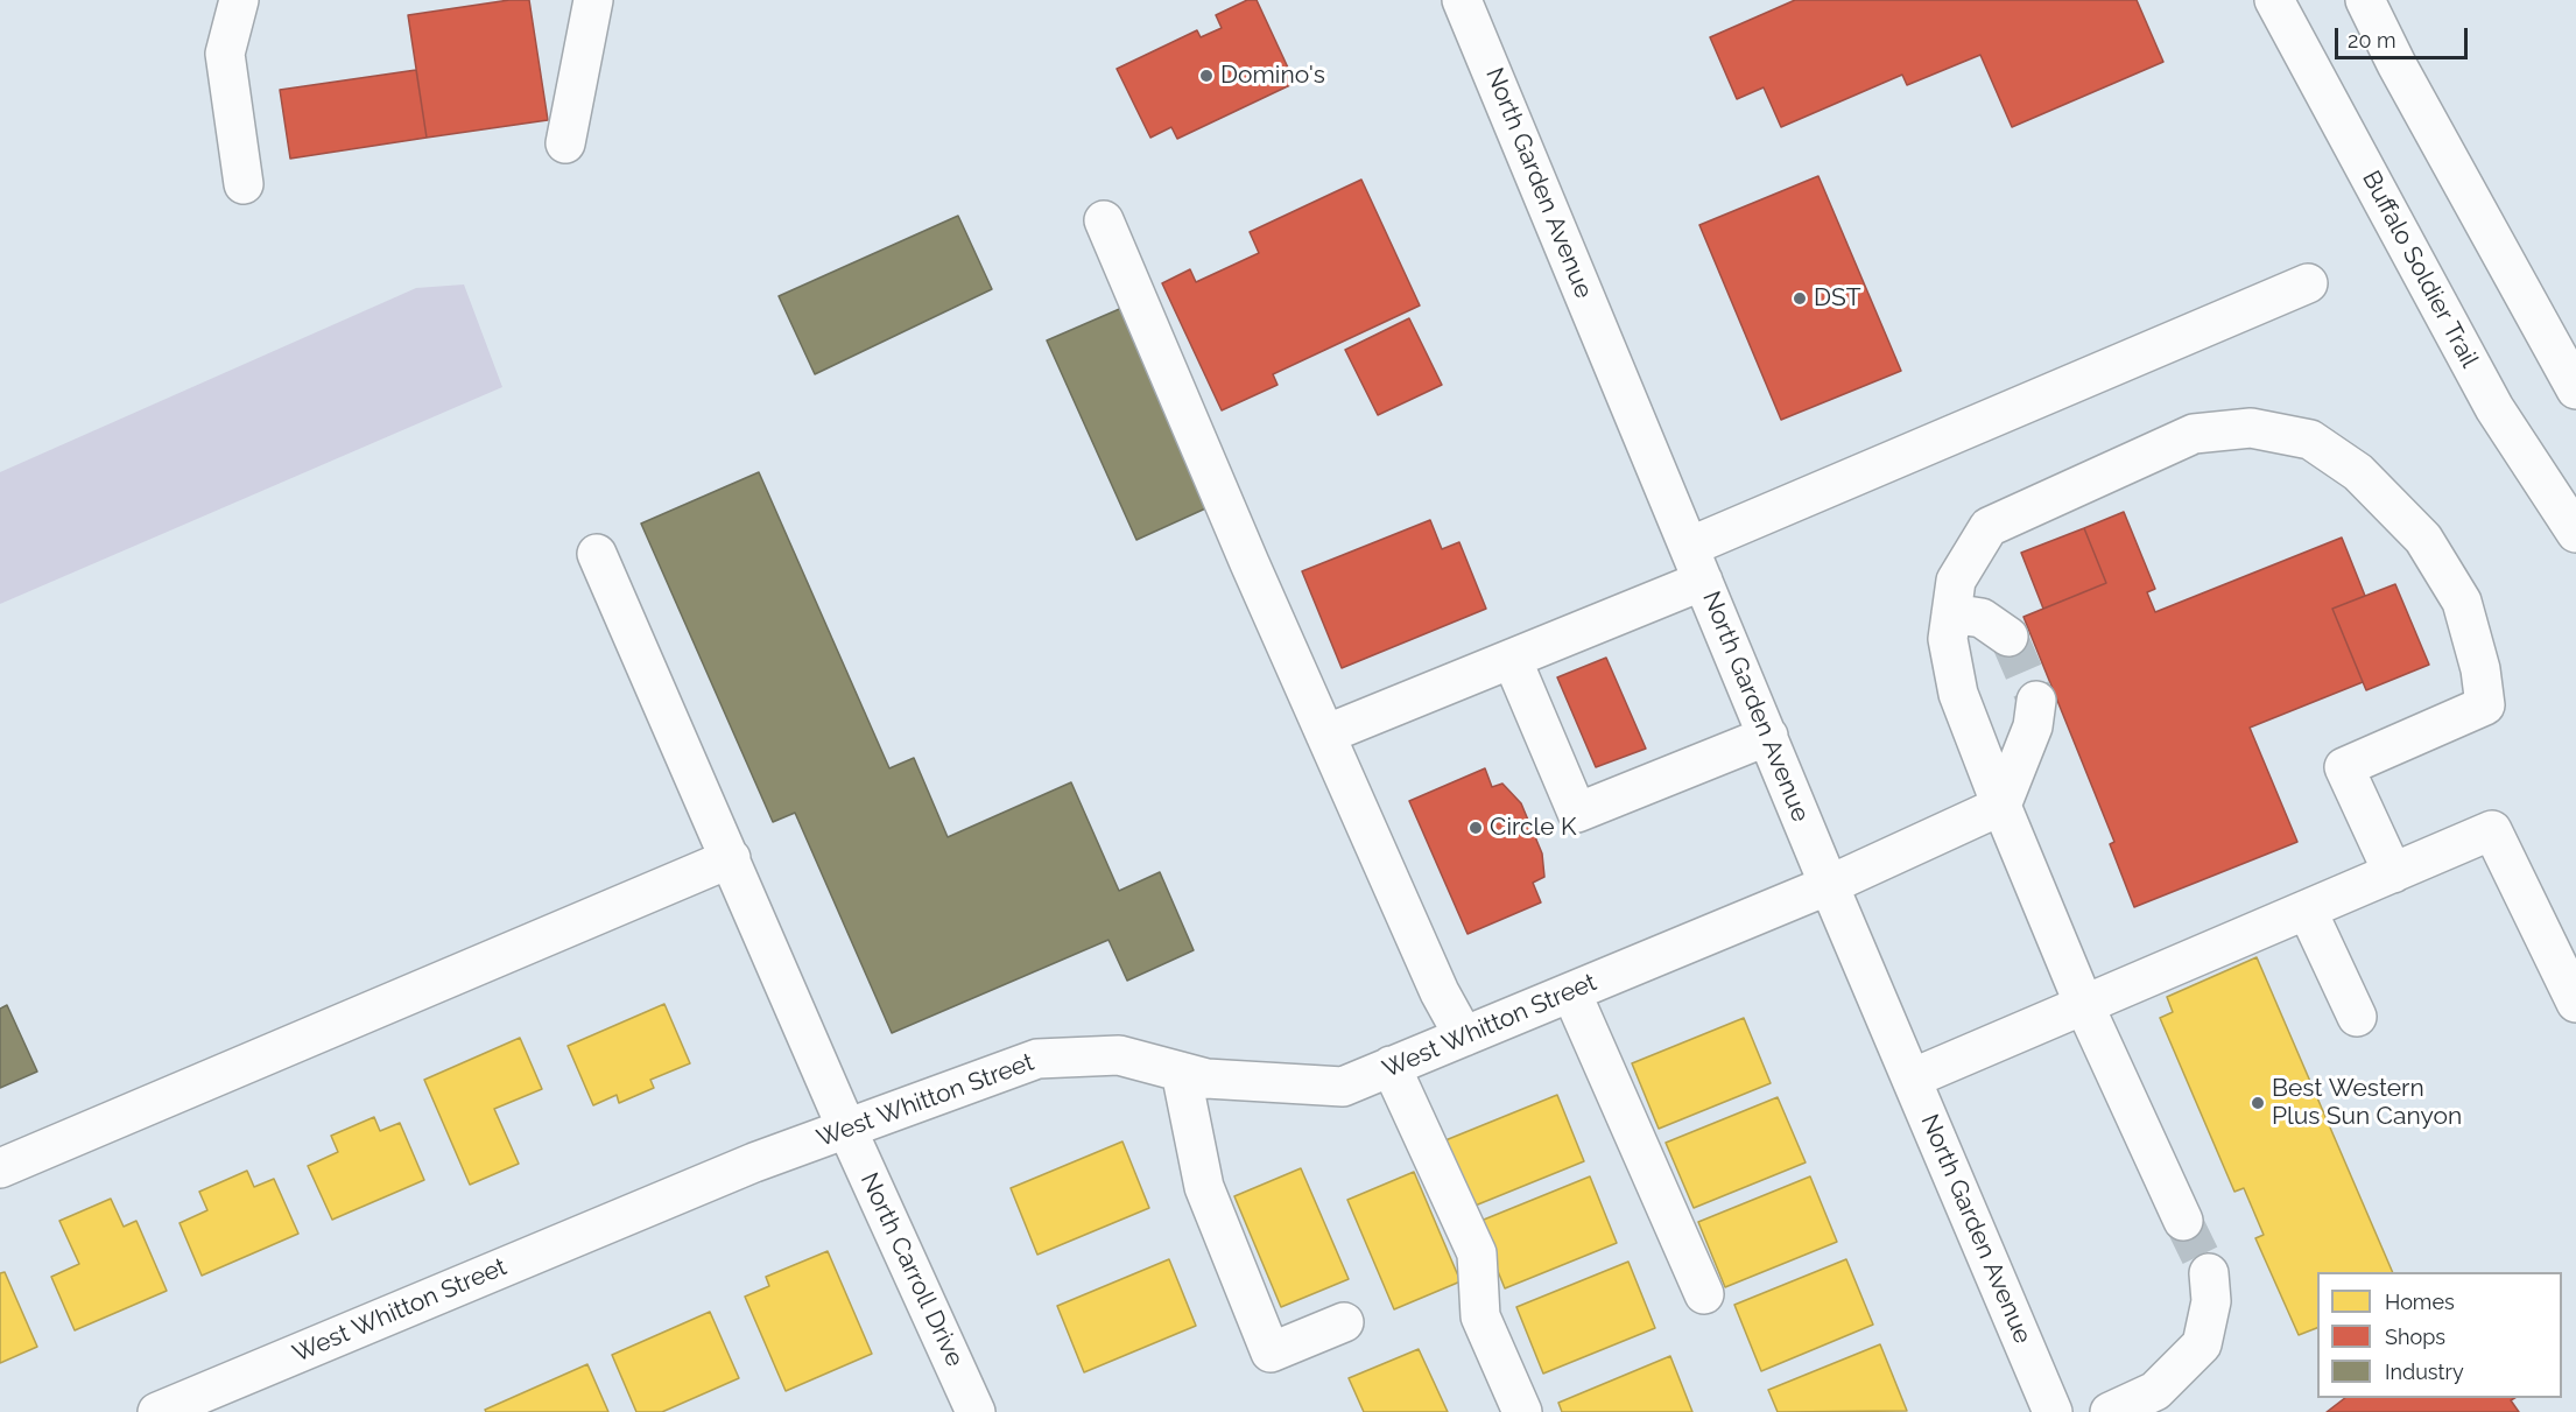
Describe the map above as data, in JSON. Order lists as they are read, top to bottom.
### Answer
{
  "streets": {
    "street": [
      "North Garden Avenue",
      "Buffalo Soldier Trail",
      "West Whitton Street",
      "North Carroll Drive"
    ]
  },
  "crossings": [
    ["North Garden Avenue", "West Whitton Street"],
    ["West Whitton Street", "North Carroll Drive"]
  ],
  "places": [
    "Domino's",
    "DST",
    "Circle K",
    "Best Western Plus Sun Canyon"
  ],
  "legend": ["Homes", "Shops", "Industry"],
  "scale_bar": "20 m"
}
